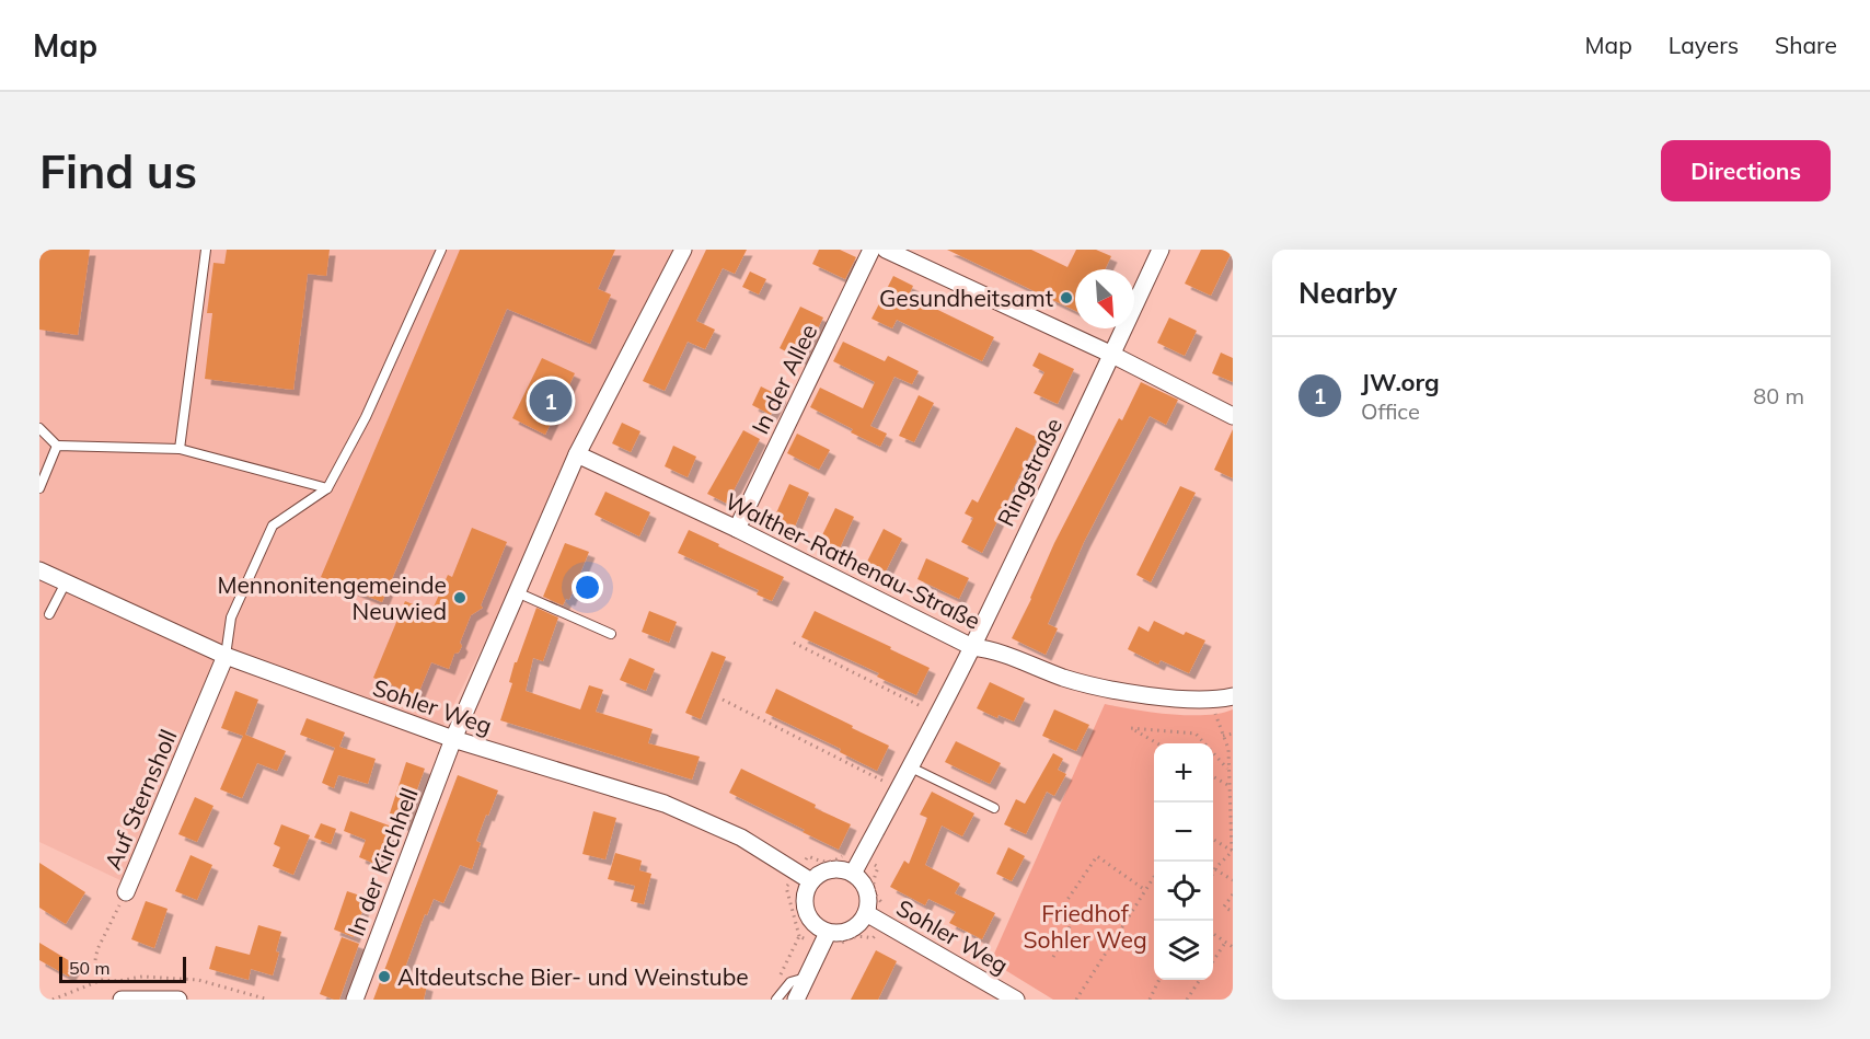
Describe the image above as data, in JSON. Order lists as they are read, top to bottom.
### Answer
{
  "streets": {
    "street": [
      "In der Allee",
      "Ringstraße",
      "Walther-Rathenau-Straße",
      "Sohler Weg",
      "Auf Sternsholl",
      "In der Kirchhell"
    ]
  },
  "crossings": [
    ["In der Allee", "Walther-Rathenau-Straße"],
    ["Ringstraße", "Walther-Rathenau-Straße"],
    ["Ringstraße", "Sohler Weg"],
    ["Walther-Rathenau-Straße", "In der Kirchhell"],
    ["Sohler Weg", "Auf Sternsholl"],
    ["Sohler Weg", "In der Kirchhell"]
  ],
  "parks": ["Friedhof Sohler Weg"],
  "places": ["Gesundheitsamt", "Mennonitengemeinde Neuwied", "Altdeutsche Bier- und Weinstube"],
  "scale_bar": "50 m",
  "north": "bottom right",
  "page": {
    "header": "Map",
    "nav": ["Map", "Layers", "Share"],
    "buttons": "Directions",
    "title": "Find us",
    "heading": "Nearby",
    "list": [
      {
        "mark": "1",
        "name": "JW.org",
        "note": "Office",
        "value": "80 m"
      }
    ],
    "pins": "1",
    "map_buttons": ["+", "−"],
    "scale": "50 m"
  }
}
